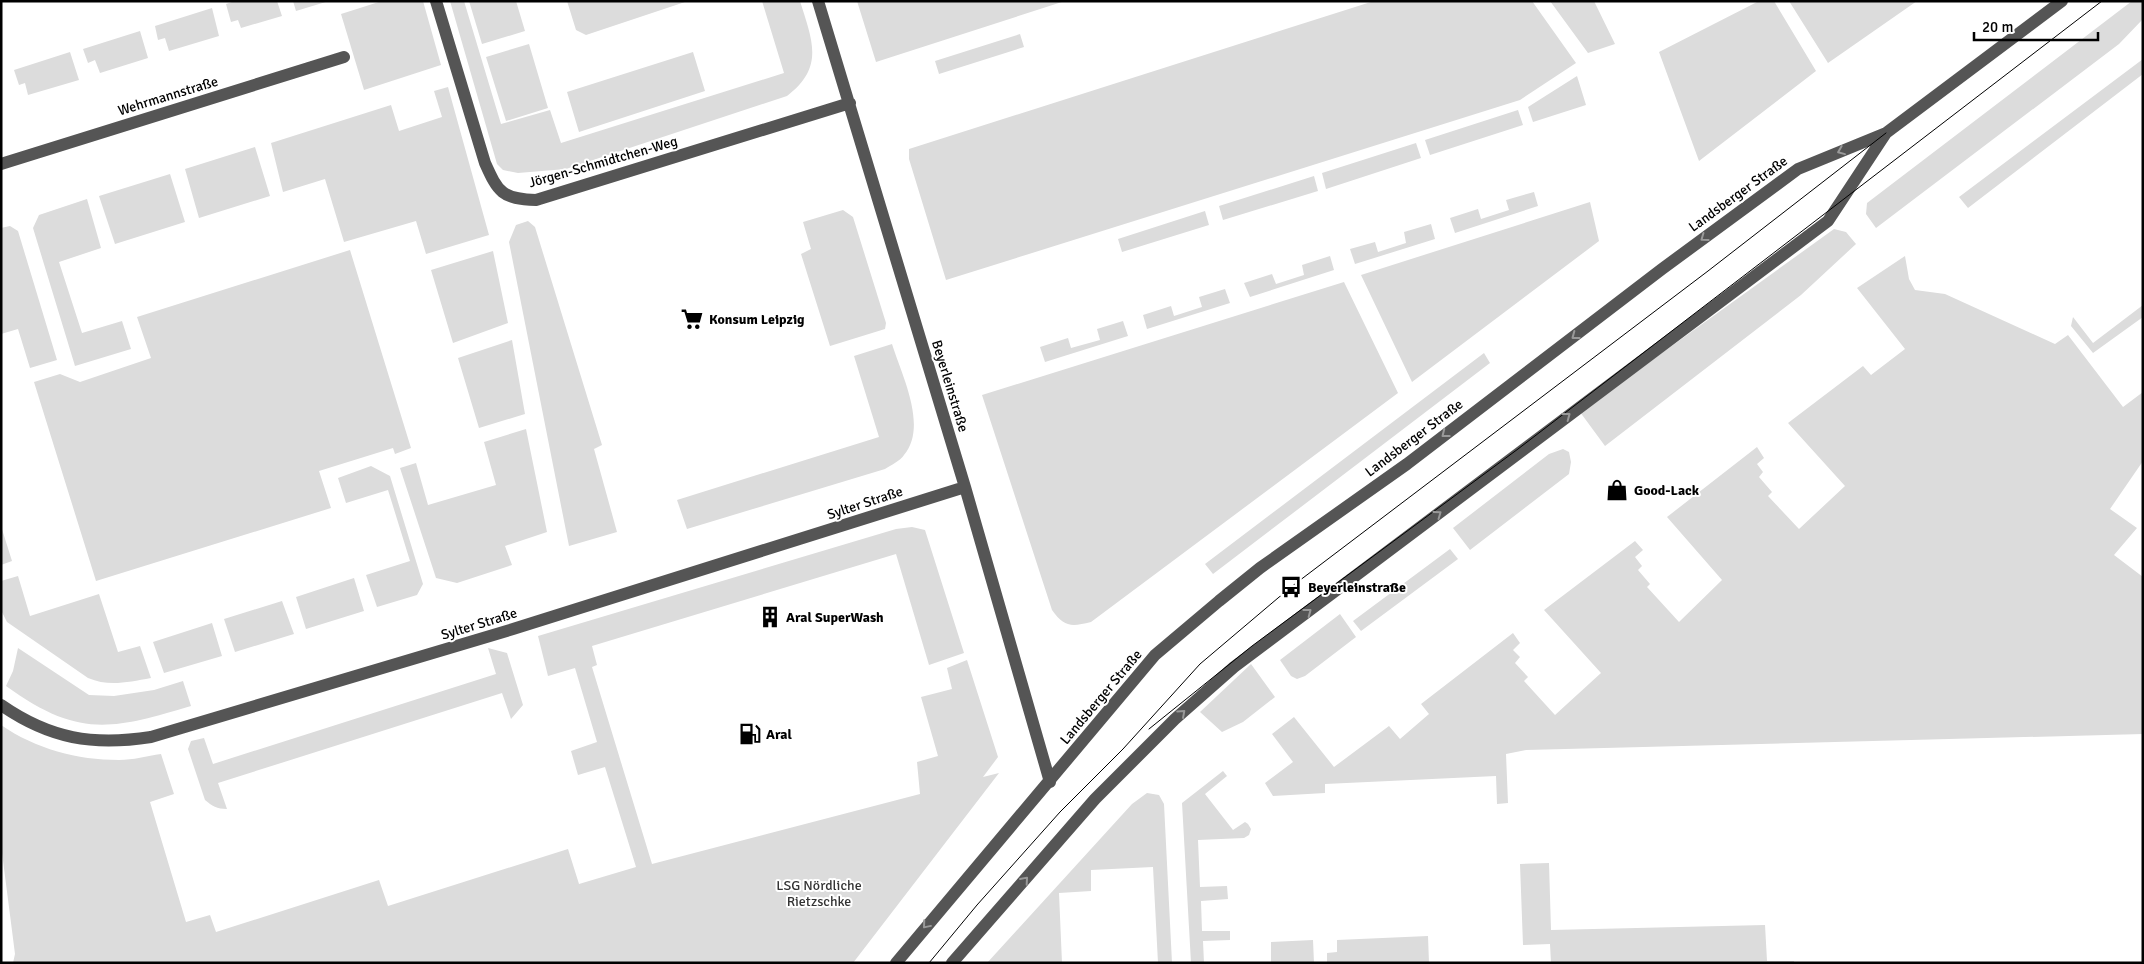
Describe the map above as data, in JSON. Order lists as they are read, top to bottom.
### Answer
{
  "streets": {
    "street": [
      "Wehrmannstraße",
      "Jörgen-Schmidtchen-Weg",
      "Landsberger Straße",
      "Beyerleinstraße",
      "Sylter Straße"
    ]
  },
  "crossings": [
    ["Jörgen-Schmidtchen-Weg", "Beyerleinstraße"],
    ["Landsberger Straße", "Beyerleinstraße"],
    ["Beyerleinstraße", "Sylter Straße"]
  ],
  "parks": ["LSG Nördliche Rietzschke"],
  "places": {
    "supermarket": ["Konsum Leipzig"],
    "shop": ["Good-Lack"],
    "bus stop": ["Beyerleinstraße"],
    "building": ["Aral SuperWash"],
    "fuel station": ["Aral"]
  },
  "scale_bar": "20 m"
}
